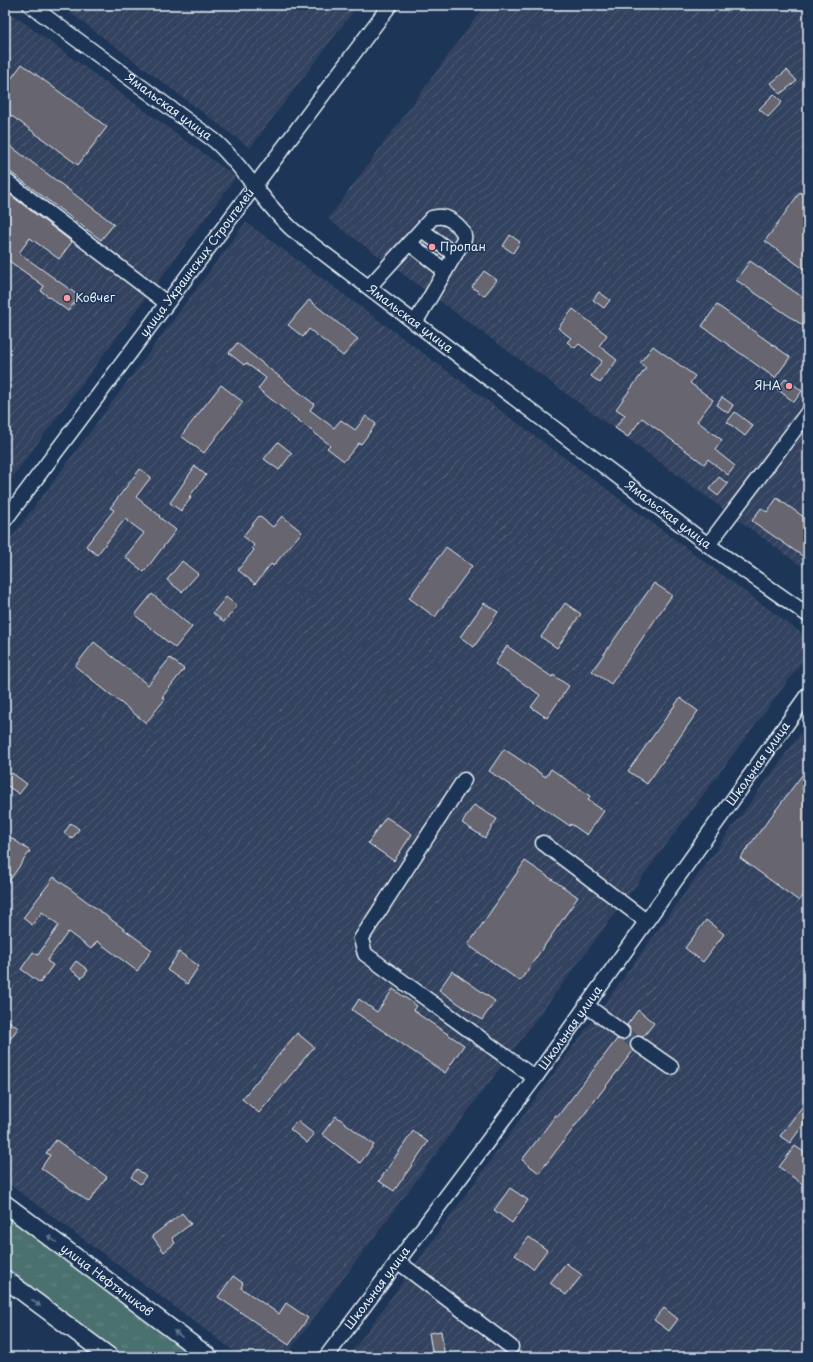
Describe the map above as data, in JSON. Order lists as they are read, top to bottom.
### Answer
{
  "streets": {
    "main road": ["улица Нефтяников"],
    "street": ["Ямальская улица", "улица Украинских Строителей", "Школьная улица"]
  },
  "crossings": [
    ["Ямальская улица", "улица Украинских Строителей"]
  ],
  "places": ["Пропан", "Ковчег", "ЯНА"]
}
